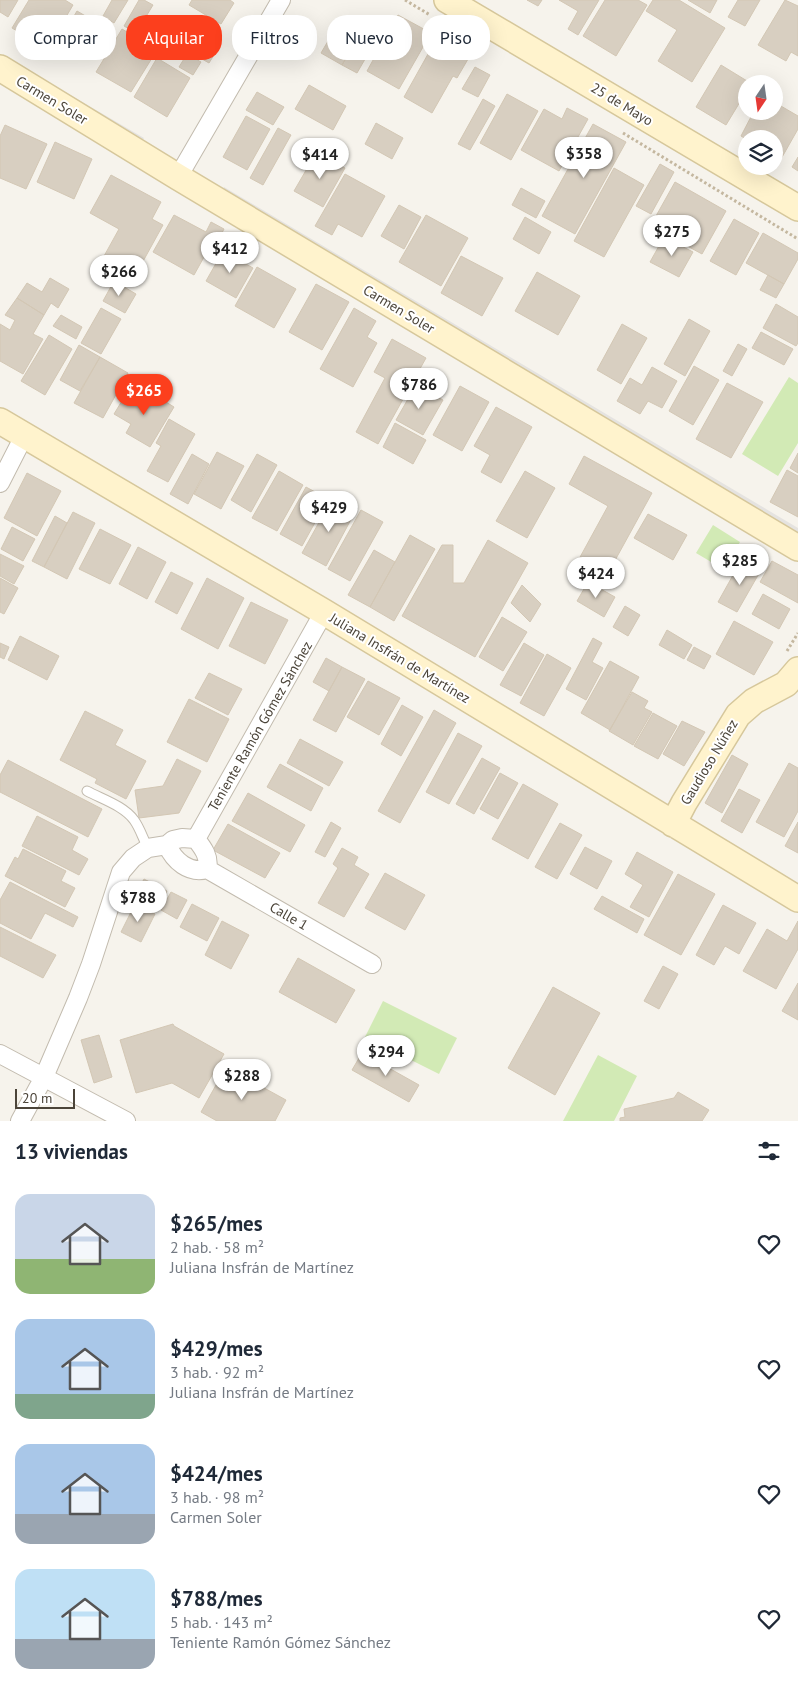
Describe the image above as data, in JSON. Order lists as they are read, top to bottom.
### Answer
{
  "streets": {
    "street": [
      "Carmen Soler",
      "25 de Mayo",
      "Juliana Insfrán de Martínez",
      "Teniente Ramón Gómez Sánchez",
      "Gaudioso Núñez",
      "Calle 1"
    ]
  },
  "crossings": [
    ["Juliana Insfrán de Martínez", "Teniente Ramón Gómez Sánchez"],
    ["Juliana Insfrán de Martínez", "Gaudioso Núñez"]
  ],
  "scale_bar": "20 m",
  "north": "bottom",
  "page": {
    "chip": [
      "Comprar",
      "Alquilar",
      "Filtros",
      "Nuevo",
      "Piso"
    ],
    "price": [
      "$358",
      "$414",
      "$275",
      "$412",
      "$266",
      "$786",
      "$265",
      "$429",
      "$285",
      "$424",
      "$788",
      "$294",
      "$288"
    ],
    "scale": "20 m",
    "heading": "13 viviendas",
    "list": [
      {
        "name": "$265/mes",
        "note": "2 hab. · 58 m² · Juliana Insfrán de Martínez"
      },
      {
        "name": "$429/mes",
        "note": "3 hab. · 92 m² · Juliana Insfrán de Martínez"
      },
      {
        "name": "$424/mes",
        "note": "3 hab. · 98 m² · Carmen Soler"
      },
      {
        "name": "$788/mes",
        "note": "5 hab. · 143 m² · Teniente Ramón Gómez Sánchez"
      }
    ]
  }
}
